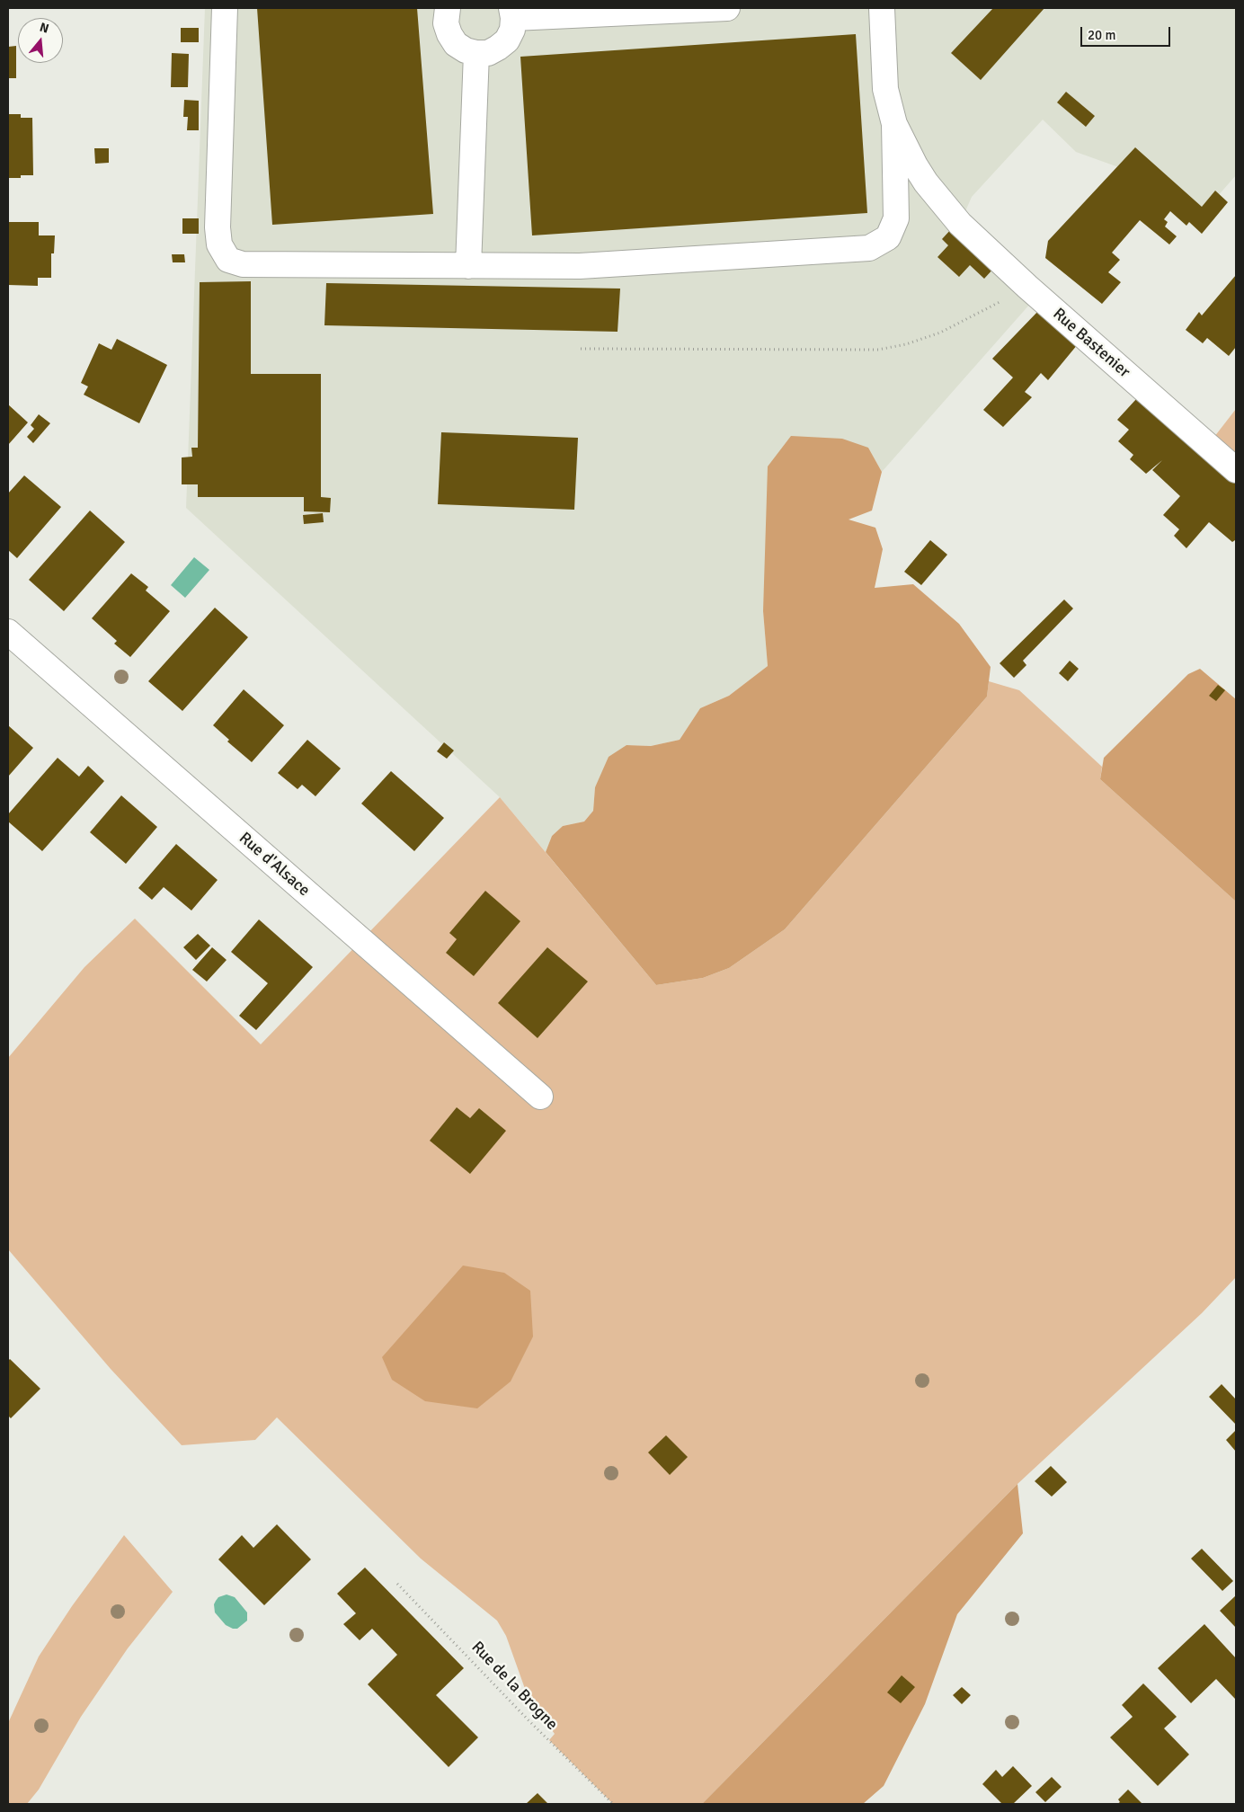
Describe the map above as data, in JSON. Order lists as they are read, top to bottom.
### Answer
{
  "streets": {
    "street": ["Rue Bastenier", "Rue d'Alsace"],
    "path": ["Rue de la Brogne"]
  },
  "scale_bar": "20 m",
  "north": "top"
}
